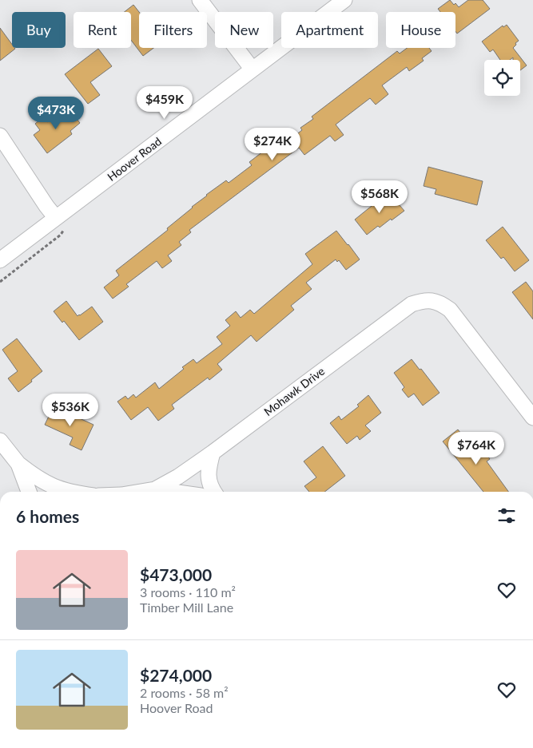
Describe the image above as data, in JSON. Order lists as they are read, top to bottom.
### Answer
{
  "streets": {
    "street": ["Hoover Road", "Mohawk Drive"]
  },
  "page": {
    "chip": [
      "Buy",
      "Rent",
      "Filters",
      "New",
      "Apartment",
      "House"
    ],
    "price": [
      "$459K",
      "$473K",
      "$274K",
      "$568K",
      "$536K",
      "$764K"
    ],
    "heading": "6 homes",
    "list": [
      {
        "name": "$473,000",
        "note": "3 rooms · 110 m² · Timber Mill Lane"
      },
      {
        "name": "$274,000",
        "note": "2 rooms · 58 m² · Hoover Road"
      }
    ]
  }
}
